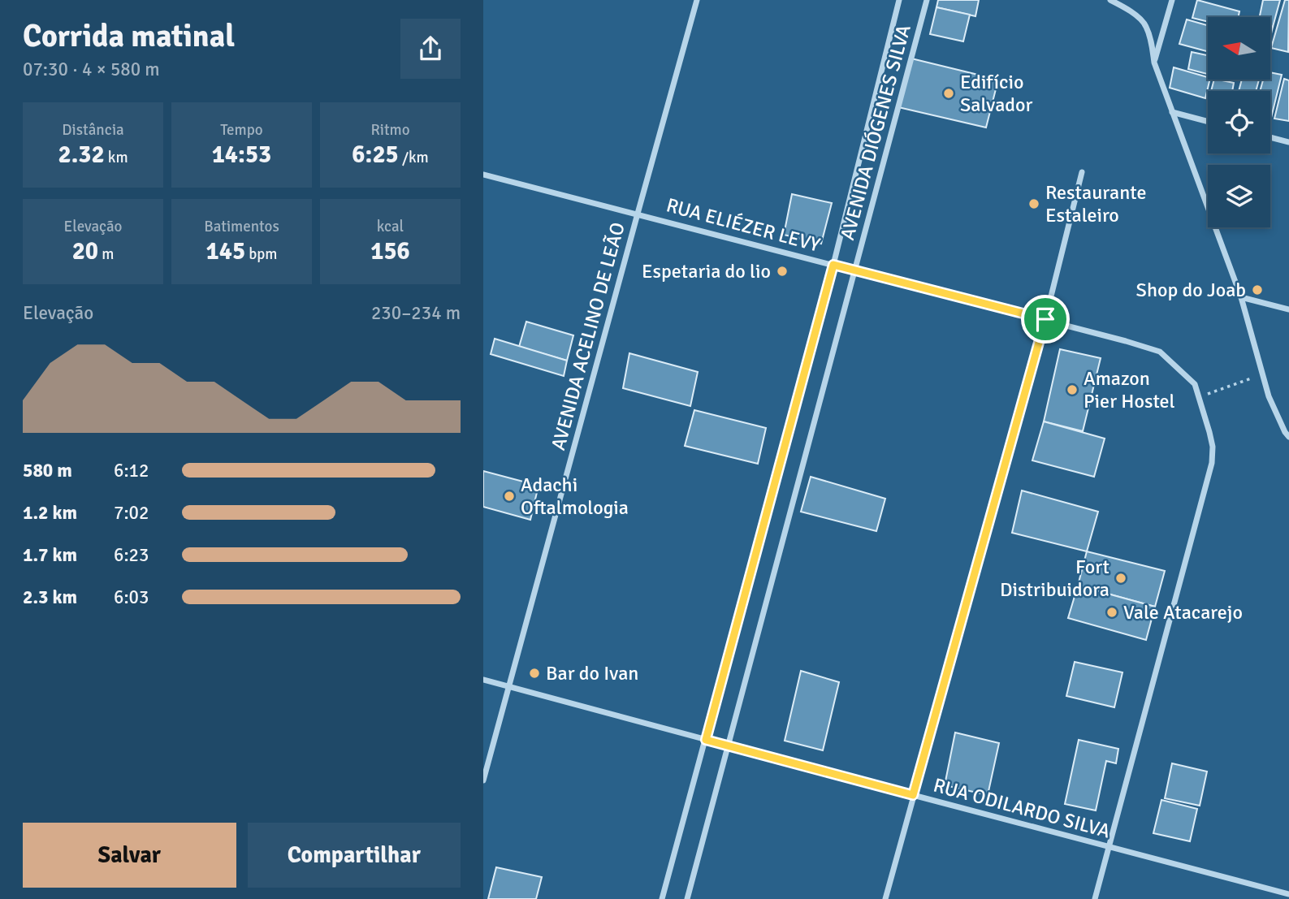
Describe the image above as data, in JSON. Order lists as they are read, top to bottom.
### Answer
{
  "streets": {
    "street": [
      "AVENIDA DIÓGENES SILVA",
      "RUA ELIÉZER LEVY",
      "AVENIDA ACELINO DE LEÃO",
      "RUA ODILARDO SILVA"
    ]
  },
  "crossings": [
    ["AVENIDA DIÓGENES SILVA", "RUA ELIÉZER LEVY"],
    ["AVENIDA DIÓGENES SILVA", "RUA ODILARDO SILVA"],
    ["RUA ELIÉZER LEVY", "AVENIDA ACELINO DE LEÃO"],
    ["AVENIDA ACELINO DE LEÃO", "RUA ODILARDO SILVA"]
  ],
  "places": [
    "Edifício Salvador",
    "Restaurante Estaleiro",
    "Espetaria do lio",
    "Shop do Joab",
    "Amazon Pier Hostel",
    "Adachi Oftalmologia",
    "Fort Distribuidora",
    "Vale Atacarejo",
    "Bar do Ivan"
  ],
  "north": "left",
  "page": {
    "heading": ["Corrida matinal", "07:30 · 4 × 580 m"],
    "stats": [
      ["Distância", "2.32 km"],
      ["Tempo", "14:53"],
      ["Ritmo", "6:25 /km"],
      ["Elevação", "20 m"],
      ["Batimentos", "145 bpm"],
      ["kcal", "156"]
    ],
    "chart": ["Elevação", "230–234 m"],
    "list": [
      {
        "name": "580 m",
        "note": "6:12"
      },
      {
        "name": "1.2 km",
        "note": "7:02"
      },
      {
        "name": "1.7 km",
        "note": "6:23"
      },
      {
        "name": "2.3 km",
        "note": "6:03"
      }
    ],
    "buttons": ["Salvar", "Compartilhar"]
  }
}
